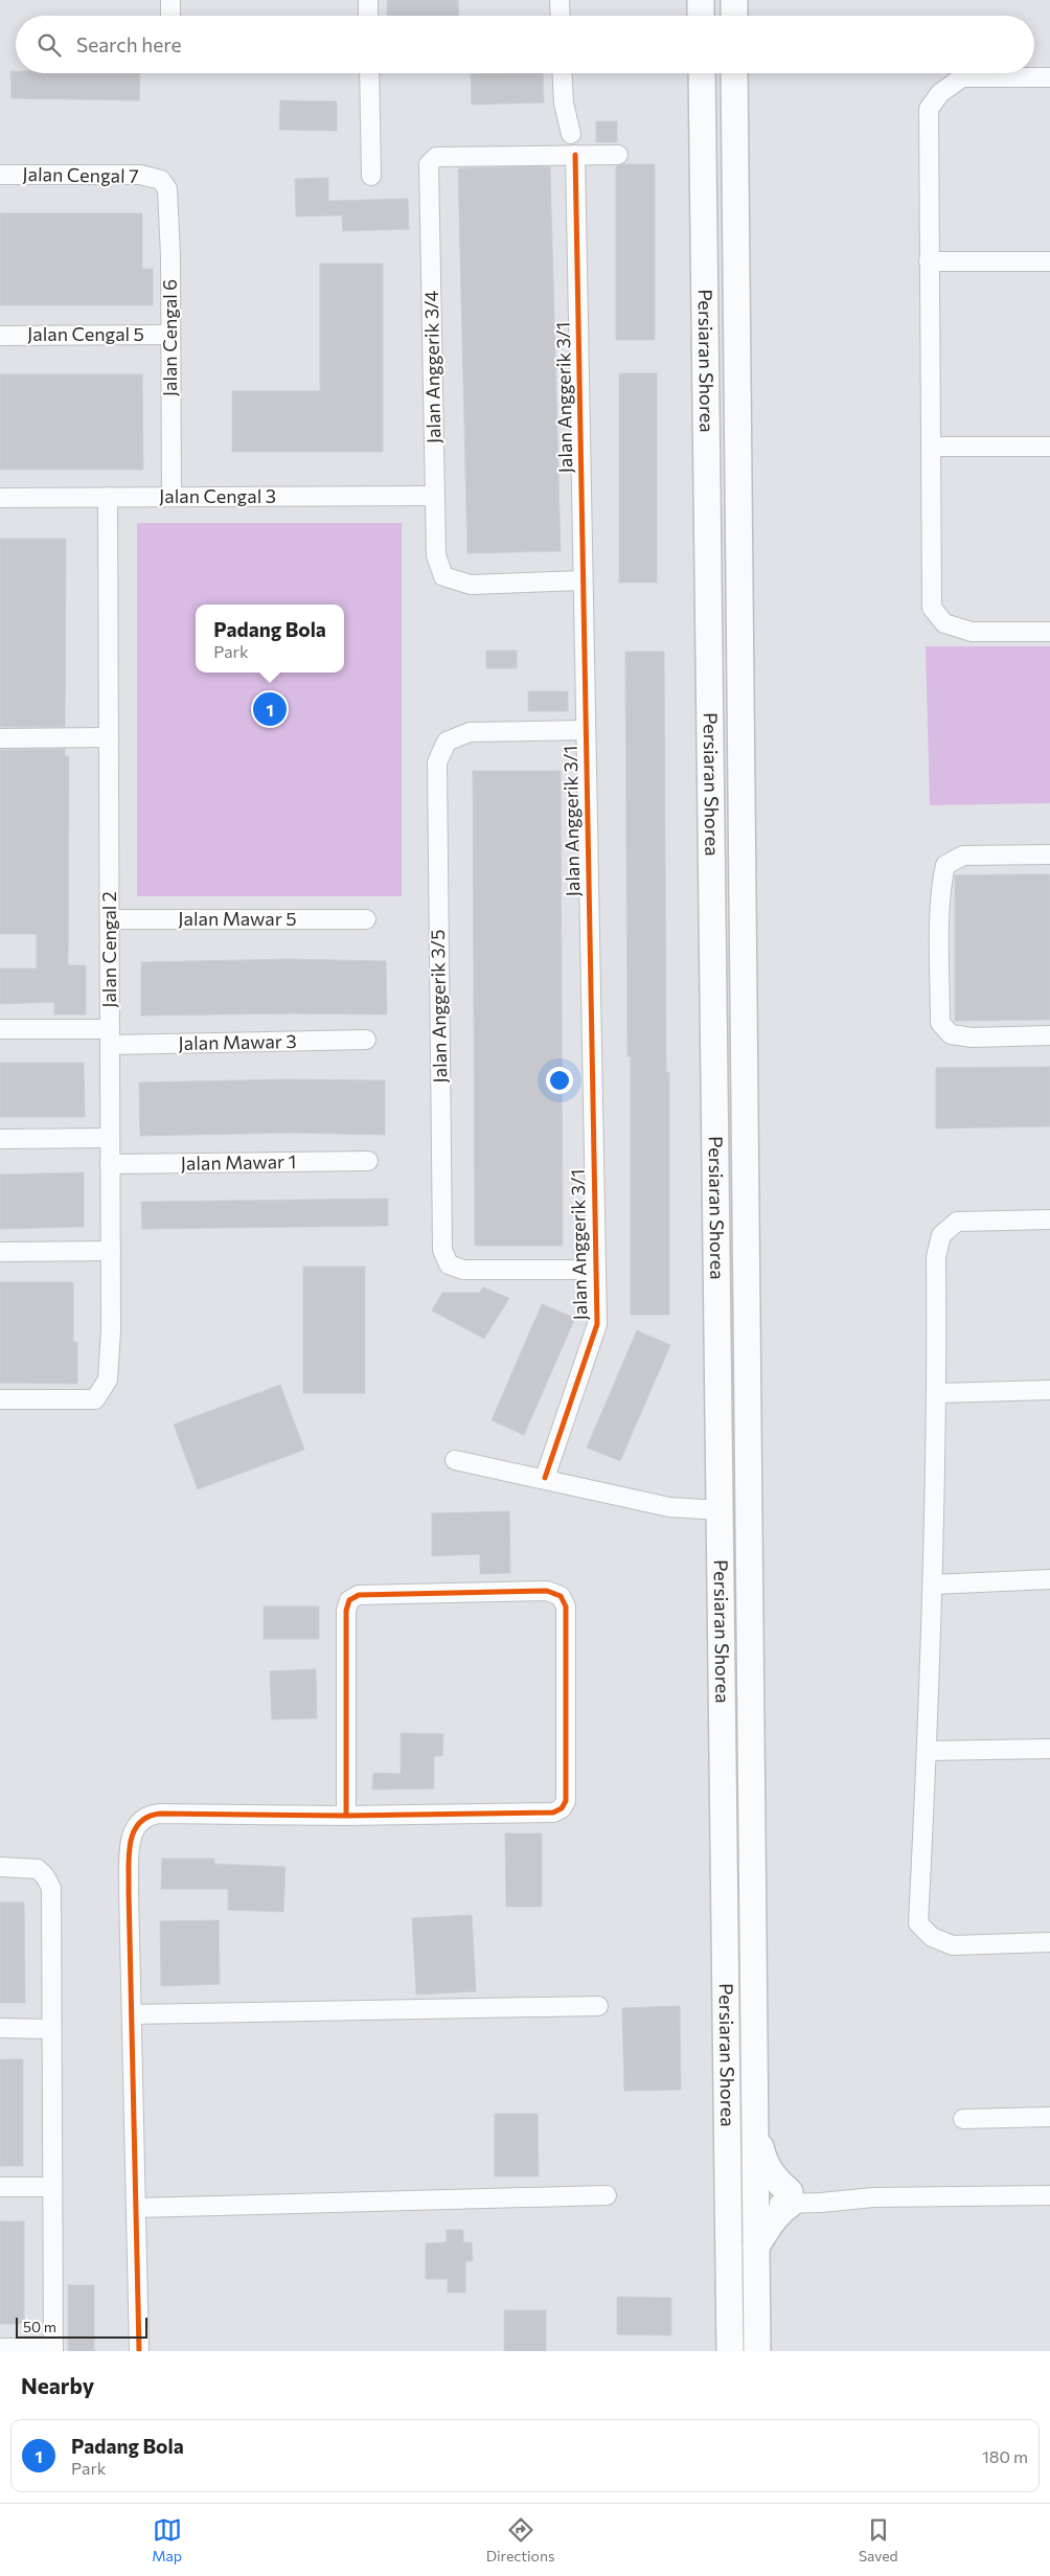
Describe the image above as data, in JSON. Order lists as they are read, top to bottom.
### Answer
{
  "streets": {
    "main road": ["Persiaran Shorea"],
    "street": [
      "Jalan Cengal 7",
      "Jalan Cengal 5",
      "Jalan Cengal 6",
      "Jalan Anggerik 3/4",
      "Jalan Anggerik 3/1",
      "Jalan Cengal 3",
      "Jalan Mawar 5",
      "Jalan Cengal 2",
      "Jalan Anggerik 3/5",
      "Jalan Mawar 3",
      "Jalan Mawar 1"
    ]
  },
  "crossings": [
    ["Jalan Cengal 7", "Jalan Cengal 6"],
    ["Jalan Cengal 5", "Jalan Cengal 6"],
    ["Jalan Cengal 6", "Jalan Cengal 3"],
    ["Jalan Anggerik 3/4", "Jalan Anggerik 3/1"],
    ["Jalan Anggerik 3/4", "Jalan Cengal 3"],
    ["Jalan Anggerik 3/1", "Jalan Anggerik 3/5"],
    ["Jalan Cengal 3", "Jalan Cengal 2"],
    ["Jalan Mawar 5", "Jalan Cengal 2"],
    ["Jalan Cengal 2", "Jalan Mawar 3"],
    ["Jalan Cengal 2", "Jalan Mawar 1"]
  ],
  "scale_bar": "50 m",
  "page": {
    "search": "Search here",
    "popup": ["Padang Bola", "Park"],
    "pins": "1",
    "scale": "50 m",
    "heading": "Nearby",
    "list": [
      {
        "mark": "1",
        "name": "Padang Bola",
        "note": "Park",
        "value": "180 m"
      }
    ],
    "nav": ["Map", "Directions", "Saved"]
  }
}
